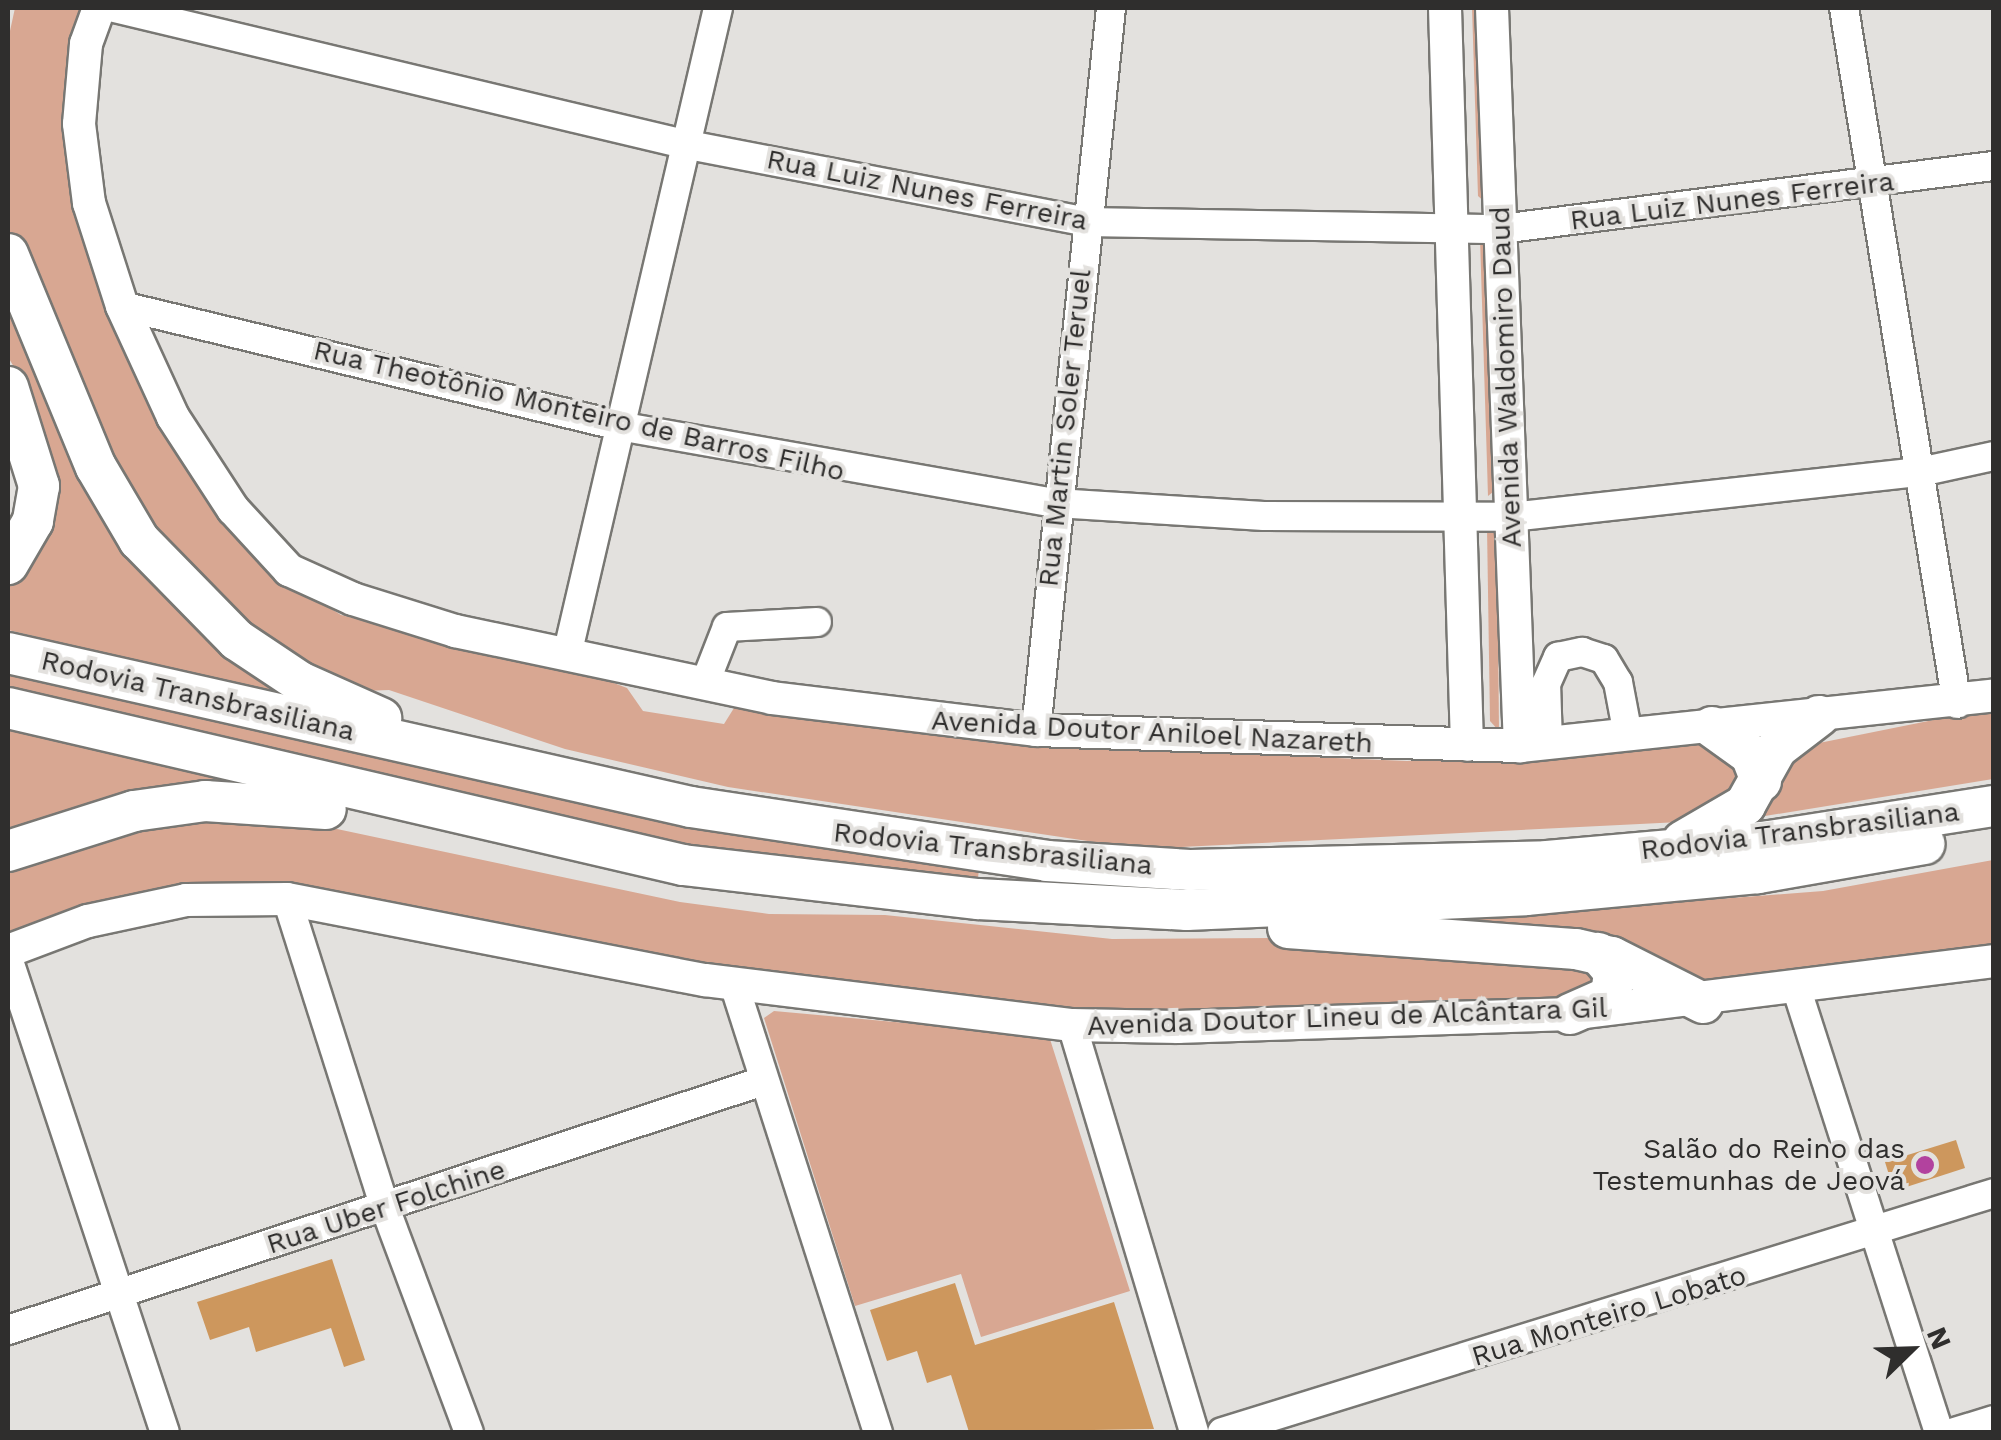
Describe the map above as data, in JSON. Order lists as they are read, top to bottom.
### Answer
{
  "streets": {
    "highway": ["Rodovia Transbrasiliana"],
    "main road": ["Avenida Waldomiro Daud", "Avenida Doutor Aniloel Nazareth", "Avenida Doutor Lineu de Alcântara Gil"],
    "street": [
      "Rua Luiz Nunes Ferreira",
      "Rua Theotônio Monteiro de Barros Filho",
      "Rua Martin Soler Teruel",
      "Rua Uber Folchine",
      "Rua Monteiro Lobato"
    ]
  },
  "crossings": [
    ["Rua Luiz Nunes Ferreira", "Avenida Waldomiro Daud"],
    ["Rua Luiz Nunes Ferreira", "Rua Martin Soler Teruel"],
    ["Avenida Waldomiro Daud", "Rua Theotônio Monteiro de Barros Filho"],
    ["Avenida Waldomiro Daud", "Avenida Doutor Aniloel Nazareth"],
    ["Rua Theotônio Monteiro de Barros Filho", "Rua Martin Soler Teruel"],
    ["Rua Theotônio Monteiro de Barros Filho", "Avenida Doutor Aniloel Nazareth"],
    ["Rua Martin Soler Teruel", "Avenida Doutor Aniloel Nazareth"]
  ],
  "places": ["Salão do Reino das Testemunhas de Jeová"],
  "north": "top right"
}
